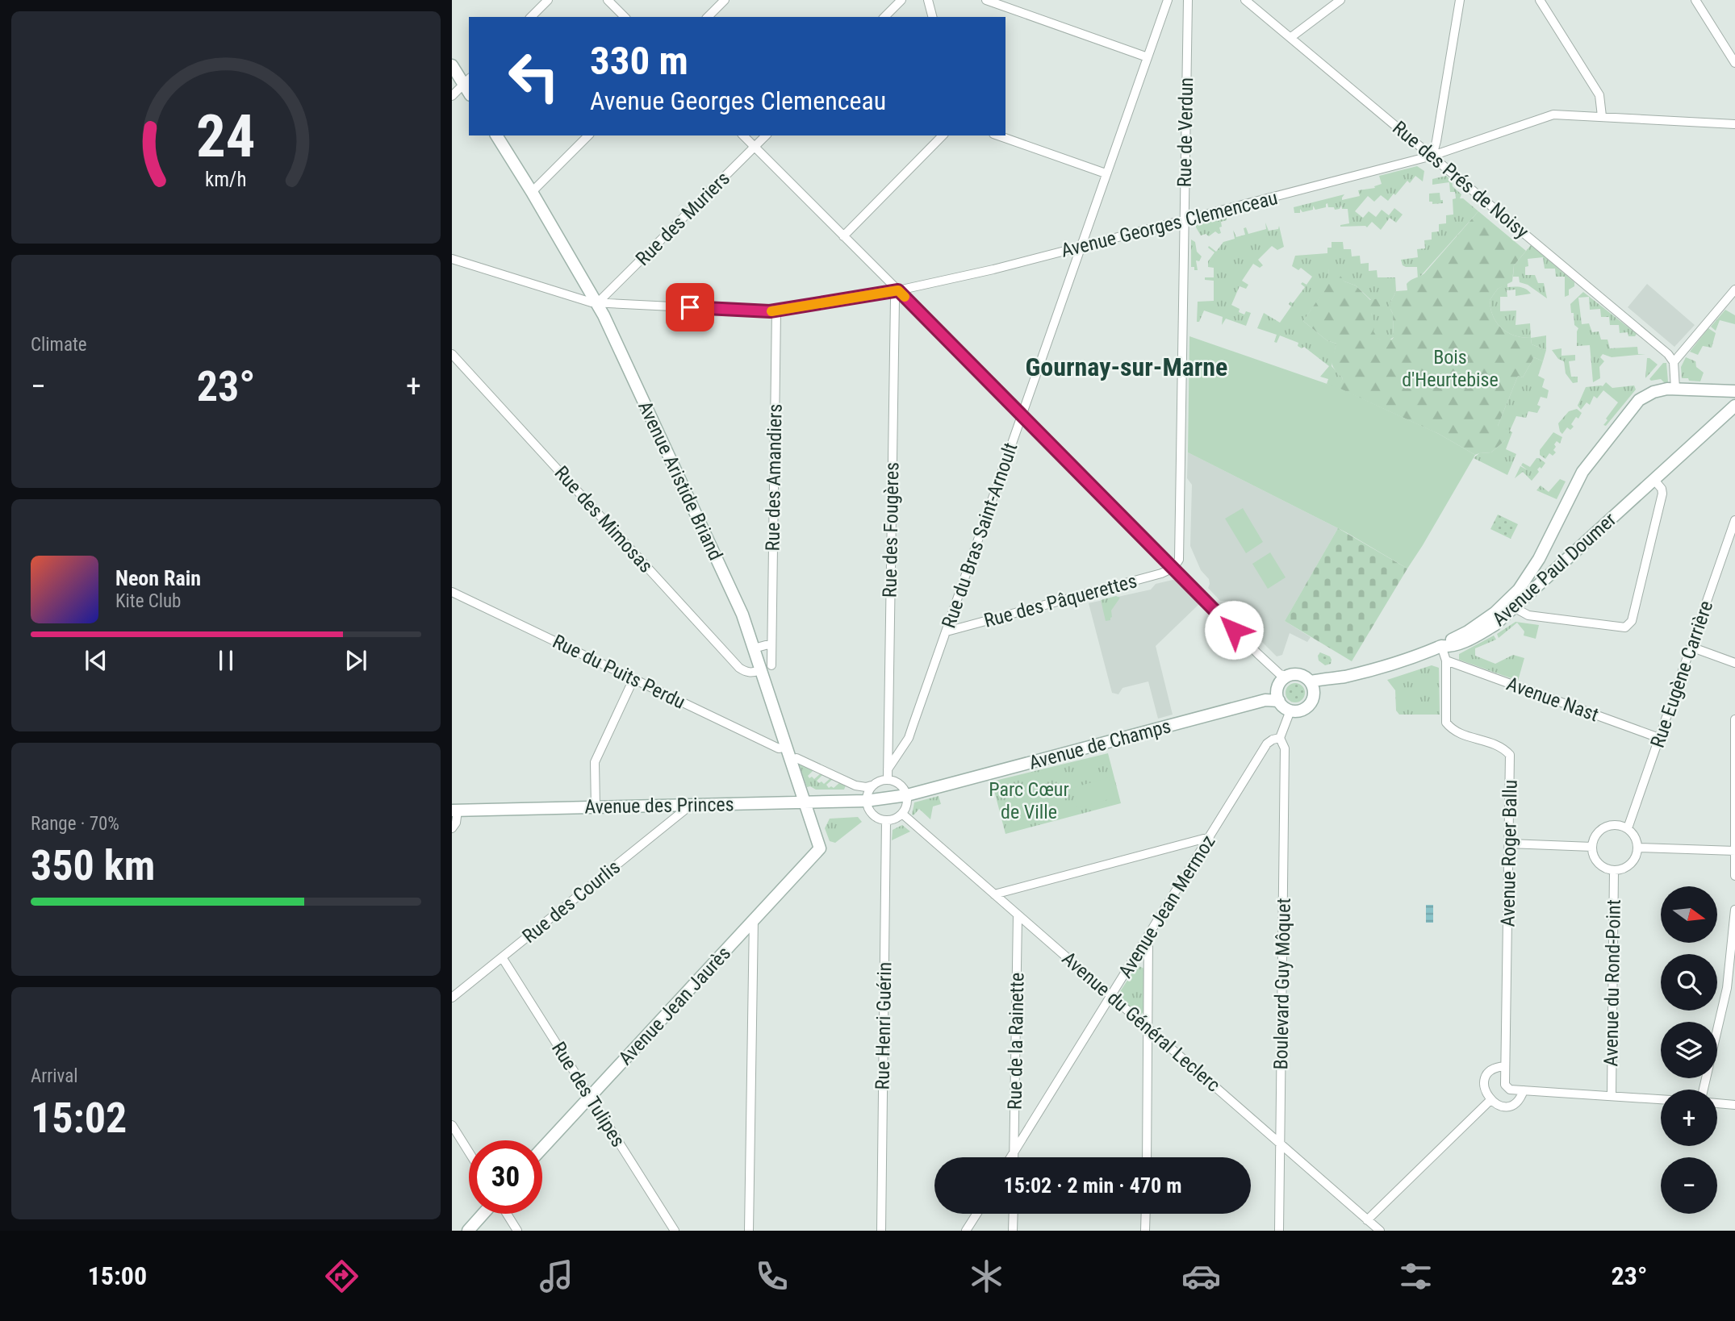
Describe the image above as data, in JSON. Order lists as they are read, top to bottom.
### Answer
{
  "streets": {
    "main road": [
      "Avenue Aristide Briand",
      "Avenue Paul Doumer",
      "Avenue de Champs",
      "Avenue des Princes",
      "Avenue Jean Jaurès"
    ],
    "street": [
      "Rue de Verdun",
      "Rue des Prés de Noisy",
      "Rue des Muriers",
      "Avenue Georges Clemenceau",
      "Rue des Amandiers",
      "Rue des Mimosas",
      "Rue des Fougères",
      "Rue du Bras Saint-Arnoult",
      "Rue des Pâquerettes",
      "Rue du Puits Perdu",
      "Rue Eugène Carrière",
      "Avenue Nast",
      "Avenue Roger Ballu",
      "Rue des Courlis",
      "Avenue Jean Mermoz",
      "Avenue du Rond-Point",
      "Boulevard Guy Môquet",
      "Avenue du Général Leclerc",
      "Rue Henri Guérin",
      "Rue de la Rainette",
      "Rue des Tulipes"
    ]
  },
  "crossings": [
    ["Rue de Verdun", "Avenue Georges Clemenceau"],
    ["Rue de Verdun", "Rue des Pâquerettes"],
    ["Rue des Prés de Noisy", "Avenue Georges Clemenceau"],
    ["Rue des Muriers", "Avenue Georges Clemenceau"],
    ["Rue des Muriers", "Avenue Aristide Briand"],
    ["Avenue Georges Clemenceau", "Rue des Amandiers"],
    ["Avenue Georges Clemenceau", "Avenue Aristide Briand"],
    ["Avenue Georges Clemenceau", "Rue des Fougères"],
    ["Avenue Georges Clemenceau", "Rue du Bras Saint-Arnoult"],
    ["Rue des Amandiers", "Avenue Aristide Briand"],
    ["Rue des Amandiers", "Rue des Mimosas"],
    ["Avenue Aristide Briand", "Rue des Mimosas"],
    ["Avenue Aristide Briand", "Rue du Puits Perdu"],
    ["Avenue Aristide Briand", "Avenue des Princes"],
    ["Avenue Aristide Briand", "Avenue Jean Jaurès"],
    ["Rue des Fougères", "Rue du Bras Saint-Arnoult"],
    ["Rue du Bras Saint-Arnoult", "Rue des Pâquerettes"],
    ["Avenue Paul Doumer", "Avenue de Champs"],
    ["Avenue Paul Doumer", "Avenue Roger Ballu"],
    ["Rue Eugène Carrière", "Avenue Nast"],
    ["Rue Eugène Carrière", "Avenue du Rond-Point"],
    ["Avenue Nast", "Avenue Roger Ballu"],
    ["Avenue de Champs", "Avenue des Princes"],
    ["Avenue des Princes", "Rue des Courlis"],
    ["Rue des Courlis", "Rue des Tulipes"],
    ["Avenue Jean Mermoz", "Boulevard Guy Môquet"],
    ["Avenue Jean Mermoz", "Avenue du Général Leclerc"],
    ["Avenue Jean Mermoz", "Rue de la Rainette"],
    ["Boulevard Guy Môquet", "Avenue du Général Leclerc"],
    ["Avenue Jean Jaurès", "Rue des Tulipes"],
    ["Avenue du Général Leclerc", "Rue de la Rainette"]
  ],
  "districts": ["Gournay-sur-Marne"],
  "parks": ["Bois d'Heurtebise", "Parc Cœur de Ville"],
  "north": "right",
  "page": {
    "turn": ["330 m", "Avenue Georges Clemenceau"],
    "tile": [
      "Climate",
      ["Range · 70%", "350 km"],
      ["Arrival", "15:02"]
    ],
    "heat": ["−", "23°", "+"],
    "song": ["Neon Rain", "Kite Club"],
    "map_buttons": ["+", "−"],
    "limit": "30",
    "trip": "15:02 · 2 min · 470 m",
    "tabs": ["15:00", "23°"],
    "gauge": ["24", "km/h"]
  }
}
